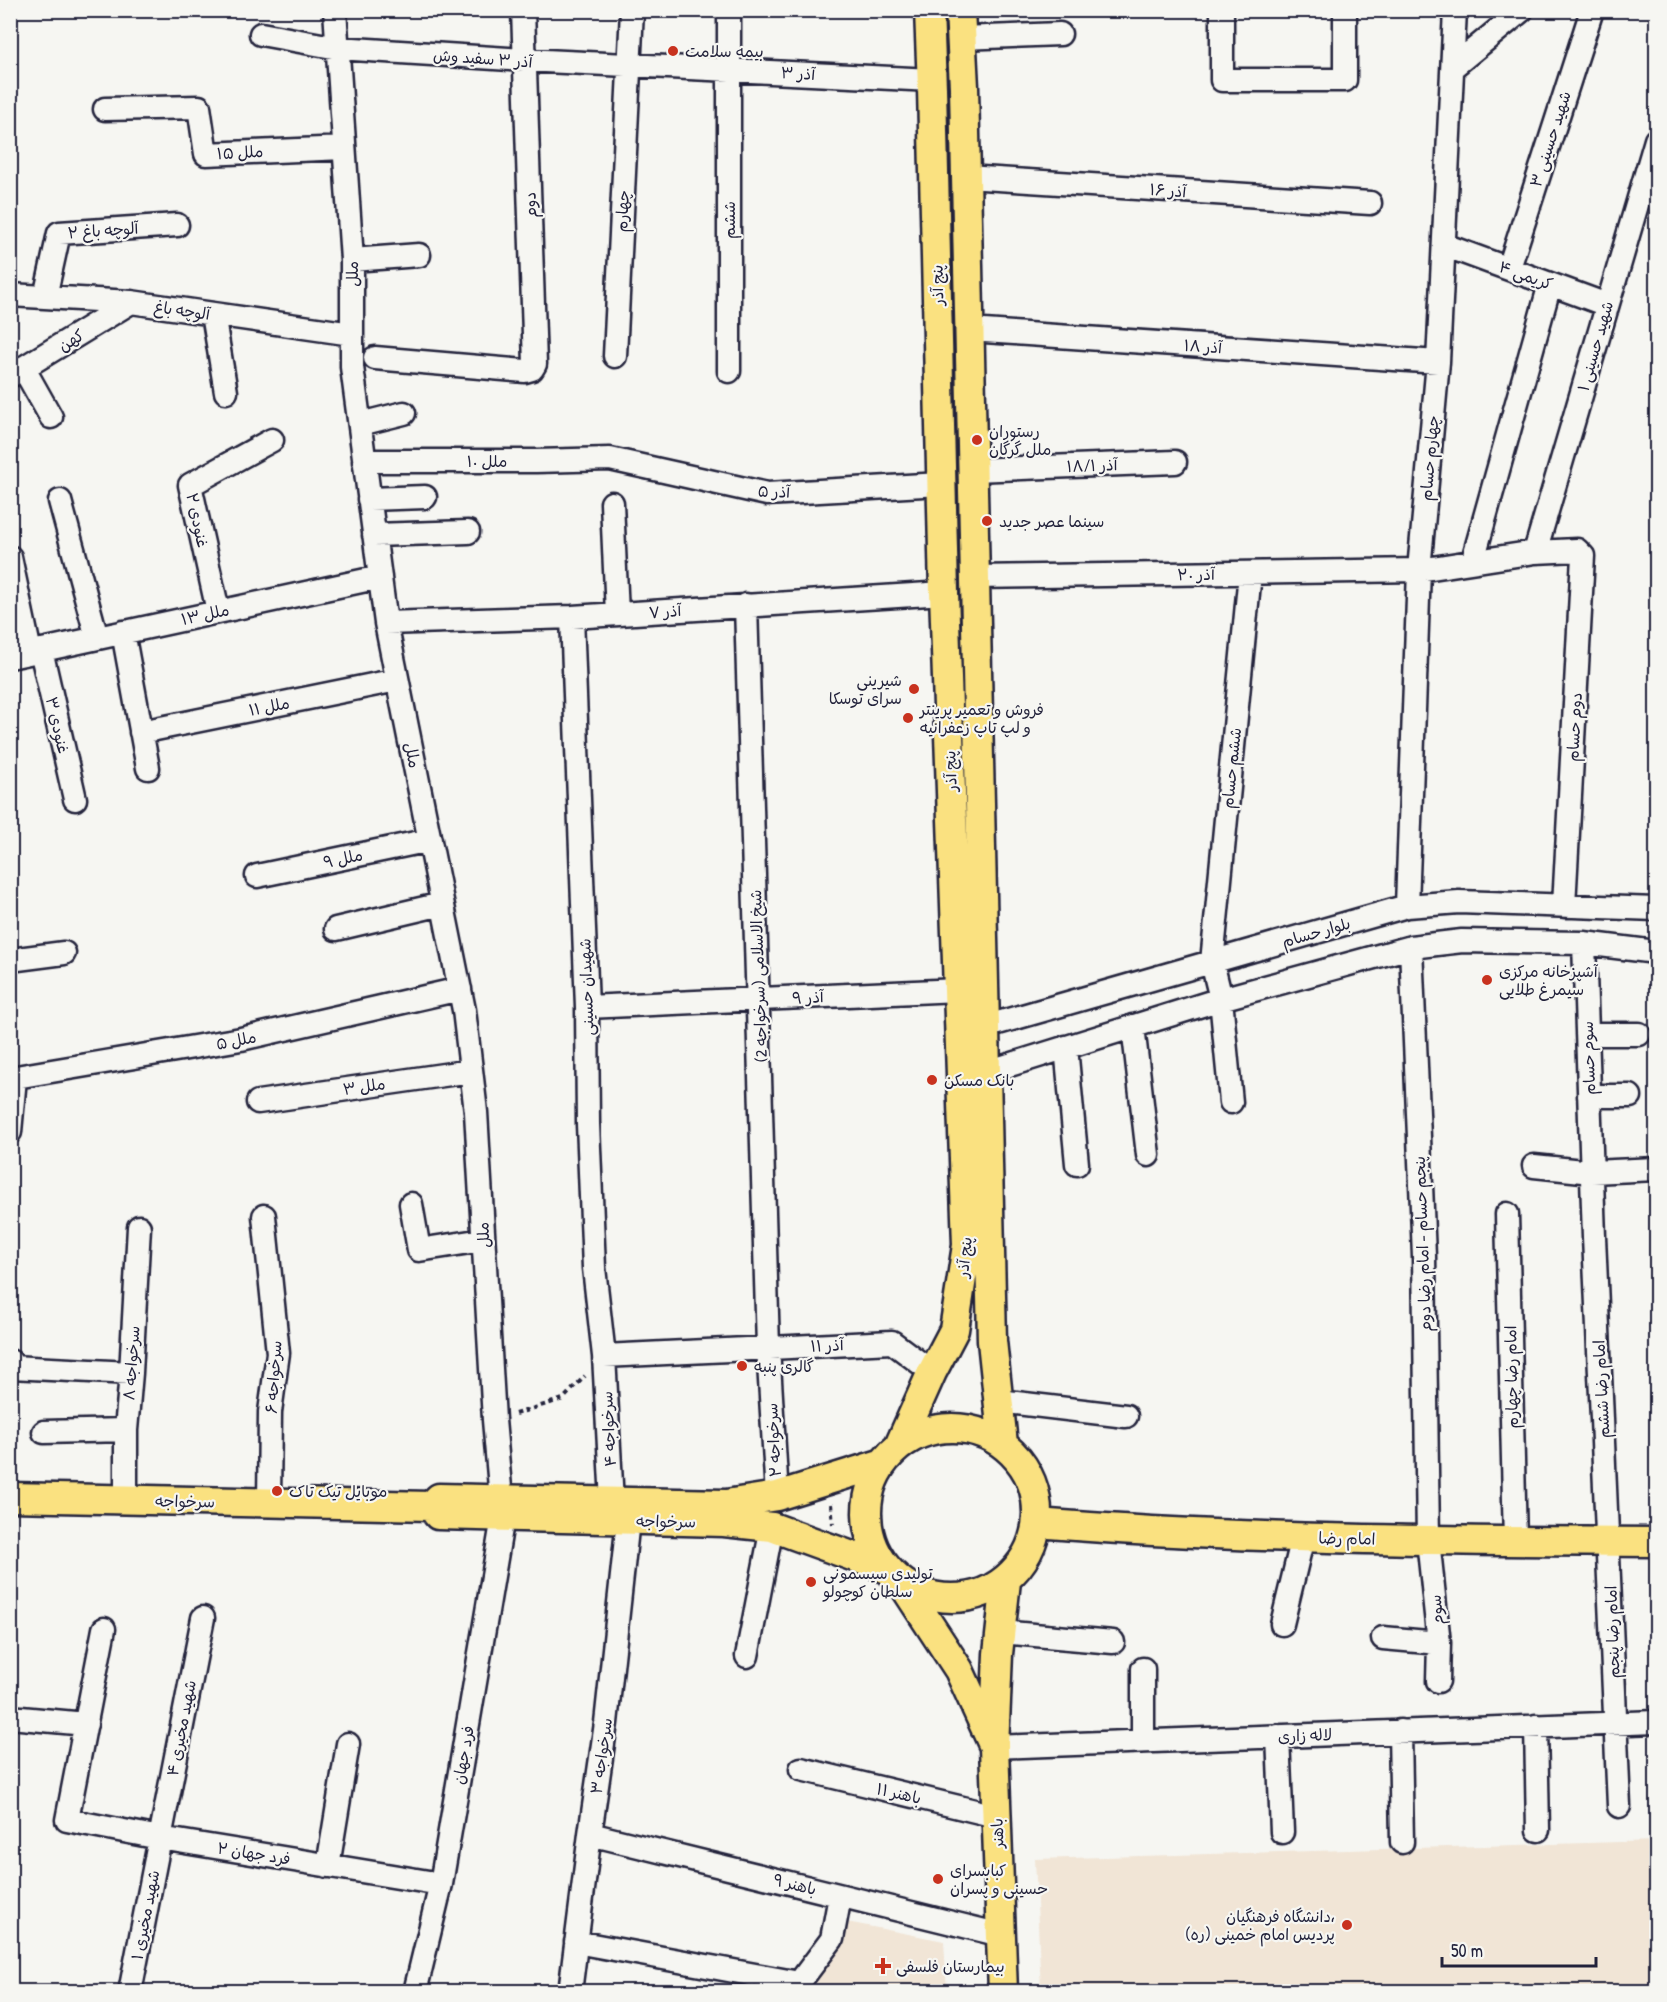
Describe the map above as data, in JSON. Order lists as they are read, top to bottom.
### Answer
{
  "streets": {
    "main road": [
      "پنج آذر",
      "سرخواجه",
      "امام رضا",
      "باهنر"
    ],
    "street": [
      "آذر ۳ سفید وش",
      "۳ آذر",
      "۳ شهید حسینی",
      "ملل ۱۵",
      "۱۶ آذر",
      "دوم",
      "چهارم",
      "ششم",
      "۲ آلوچه باغ",
      "ملل",
      "کریمی ۴",
      "آلوچه باغ",
      "کهن",
      "۱۸ آذر",
      "۱ شهید حسینی",
      "چهارم حسام",
      "۱۰ ملل",
      "۱۸/۱ آذر",
      "آذر ۵",
      "۲ غنودی",
      "۲۰ آذر",
      "آذر ۷",
      "ملل ۱۳",
      "۱۱ ملل",
      "۳ غنودی",
      "دوم حسام",
      "ششم حسام",
      "ملل ۹",
      "بلوار حسام",
      "شیخ الاسلامی (سرخواجه 2)",
      "شهیدان حسینی",
      "۹ آذر",
      "ملل ۵",
      "سوم حسام",
      "ملل ۳",
      "پنجم حسام - امام رضا دوم",
      "آذر ۱۱",
      "۸ سرخواجه",
      "سرخواجه ۶",
      "امام رضا چهارم",
      "امام رضا ششم",
      "سرخواجه ۴",
      "سرخواجه ۲",
      "سوم",
      "امام رضا پنجم",
      "۴ شهید مخیری",
      "لاله زاری",
      "فرد جهان",
      "سرخواجه ۳",
      "باهنر ۱۱",
      "۲ فرد جهان",
      "۹ باهنر",
      "شهید مخیری ۱"
    ]
  },
  "crossings": [
    ["آذر ۳ سفید وش", "۳ آذر"],
    ["آذر ۳ سفید وش", "دوم"],
    ["آذر ۳ سفید وش", "چهارم"],
    ["آذر ۳ سفید وش", "ملل"],
    ["۳ آذر", "چهارم"],
    ["۳ آذر", "ششم"],
    ["۳ آذر", "پنج آذر"],
    ["۳ شهید حسینی", "کریمی ۴"],
    ["ملل ۱۵", "ملل"],
    ["۱۶ آذر", "پنج آذر"],
    ["۲ آلوچه باغ", "آلوچه باغ"],
    ["ملل", "آلوچه باغ"],
    ["ملل", "۱۰ ملل"],
    ["ملل", "آذر ۷"],
    ["ملل", "ملل ۱۳"],
    ["ملل", "۱۱ ملل"],
    ["ملل", "ملل ۹"],
    ["ملل", "ملل ۵"],
    ["ملل", "ملل ۳"],
    ["ملل", "سرخواجه"],
    ["ملل", "فرد جهان"],
    ["کریمی ۴", "۱ شهید حسینی"],
    ["کریمی ۴", "چهارم حسام"],
    ["پنج آذر", "۱۸ آذر"],
    ["پنج آذر", "۱۸/۱ آذر"],
    ["پنج آذر", "آذر ۵"],
    ["پنج آذر", "۲۰ آذر"],
    ["پنج آذر", "آذر ۷"],
    ["پنج آذر", "بلوار حسام"],
    ["پنج آذر", "۹ آذر"],
    ["پنج آذر", "آذر ۱۱"],
    ["پنج آذر", "سرخواجه"],
    ["پنج آذر", "امام رضا"],
    ["پنج آذر", "باهنر"],
    ["آلوچه باغ", "کهن"],
    ["۱۸ آذر", "چهارم حسام"],
    ["۱ شهید حسینی", "۲۰ آذر"],
    ["چهارم حسام", "۲۰ آذر"],
    ["چهارم حسام", "بلوار حسام"],
    ["۱۰ ملل", "آذر ۵"],
    ["۲ غنودی", "ملل ۱۳"],
    ["۲۰ آذر", "دوم حسام"],
    ["۲۰ آذر", "ششم حسام"],
    ["آذر ۷", "شیخ الاسلامی (سرخواجه 2)"],
    ["آذر ۷", "شهیدان حسینی"],
    ["ملل ۱۳", "۳ غنودی"],
    ["دوم حسام", "بلوار حسام"],
    ["ششم حسام", "بلوار حسام"],
    ["شیخ الاسلامی (سرخواجه 2)", "۹ آذر"],
    ["شیخ الاسلامی (سرخواجه 2)", "آذر ۱۱"],
    ["شیخ الاسلامی (سرخواجه 2)", "سرخواجه ۲"],
    ["شهیدان حسینی", "۹ آذر"],
    ["شهیدان حسینی", "آذر ۱۱"],
    ["شهیدان حسینی", "سرخواجه ۴"],
    ["سوم حسام", "امام رضا ششم"],
    ["پنجم حسام - امام رضا دوم", "امام رضا"],
    ["پنجم حسام - امام رضا دوم", "سوم"],
    ["آذر ۱۱", "سرخواجه ۴"],
    ["آذر ۱۱", "سرخواجه ۲"],
    ["۸ سرخواجه", "سرخواجه"],
    ["سرخواجه ۶", "سرخواجه"],
    ["امام رضا چهارم", "امام رضا"],
    ["امام رضا ششم", "امام رضا"],
    ["امام رضا ششم", "امام رضا پنجم"],
    ["سرخواجه ۴", "سرخواجه"],
    ["سرخواجه ۴", "سرخواجه ۳"],
    ["سرخواجه ۲", "سرخواجه"],
    ["سرخواجه", "امام رضا"],
    ["سرخواجه", "فرد جهان"],
    ["سرخواجه", "سرخواجه ۳"],
    ["سرخواجه", "باهنر"],
    ["امام رضا", "سوم"],
    ["امام رضا", "امام رضا پنجم"],
    ["امام رضا", "باهنر"],
    ["امام رضا پنجم", "لاله زاری"],
    ["۴ شهید مخیری", "۲ فرد جهان"],
    ["۴ شهید مخیری", "شهید مخیری ۱"],
    ["لاله زاری", "باهنر"],
    ["فرد جهان", "۲ فرد جهان"],
    ["سرخواجه ۳", "۹ باهنر"],
    ["باهنر ۱۱", "باهنر"],
    ["باهنر", "۹ باهنر"],
    ["۲ فرد جهان", "شهید مخیری ۱"]
  ],
  "places": {
    "other": [
      "بیمه سلامت",
      "رستوران ملل گرگان",
      "سینما عصر جدید",
      "شیرینی سرای توسکا",
      "فروش و تعمیر پرینتر و لپ تاپ زعفرانیه",
      "آشپزخانه مرکزی سیمرغ طلایی",
      "بانک مسکن",
      "گالری پنبه",
      "موبایل تیک تاک",
      "تولیدی سیسمونی سلطان کوچولو",
      "کبابسرای حسینی و پسران",
      "دانشگاه فرهنگیان، پردیس امام خمینی (ره)"
    ],
    "health": ["بیمارستان فلسفی"]
  },
  "scale_bar": "50 m"
}
